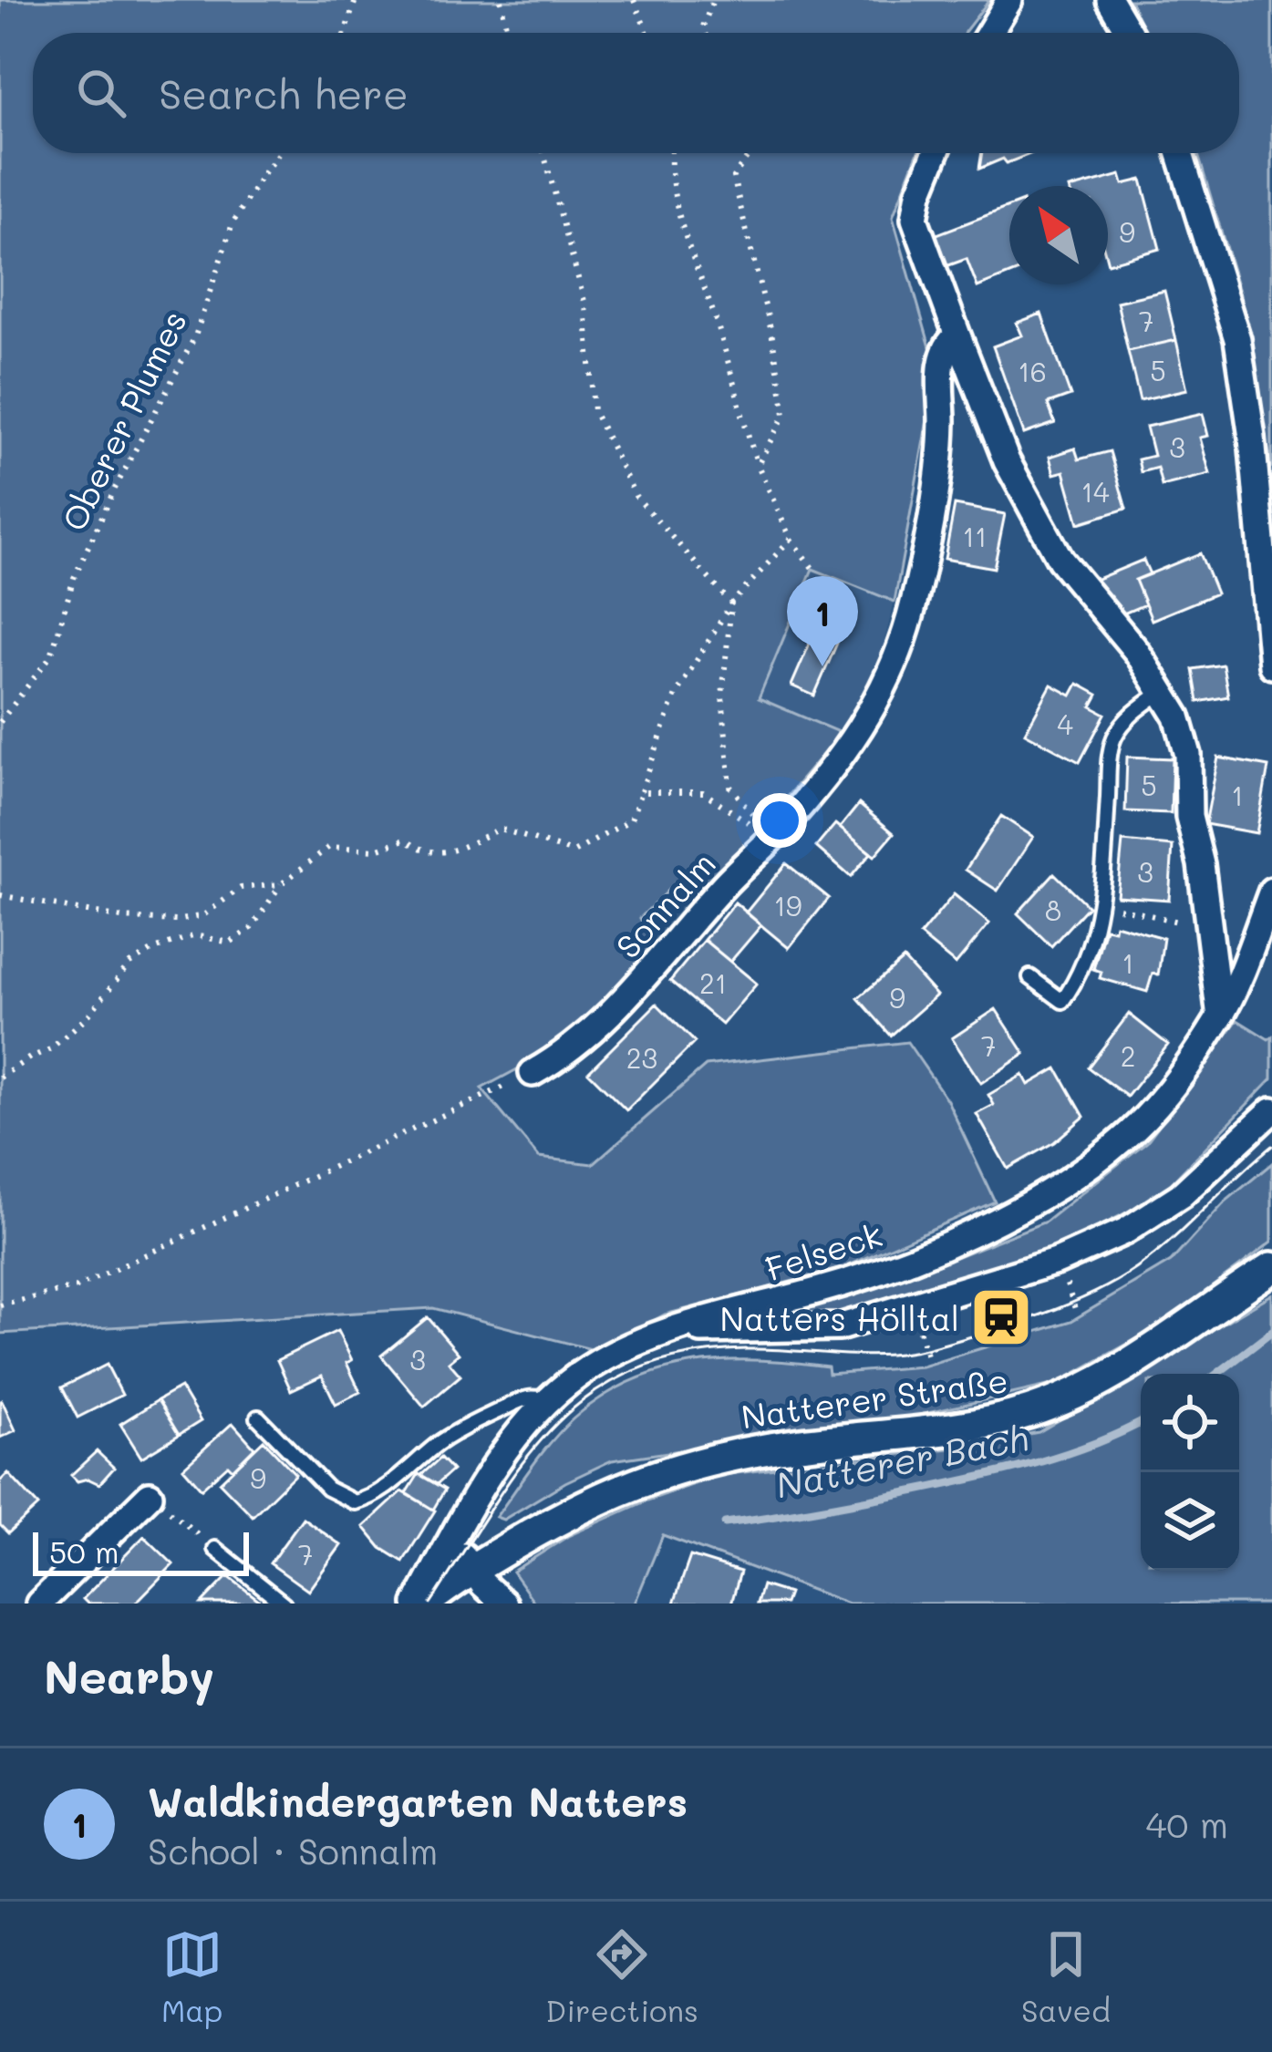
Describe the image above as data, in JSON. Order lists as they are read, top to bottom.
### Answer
{
  "streets": {
    "street": ["Sonnalm", "Felseck", "Natterer Straße"],
    "path": ["Oberer Plumes"]
  },
  "crossings": [
    ["Felseck", "Natterer Straße"]
  ],
  "water": ["Natterer Bach"],
  "places": {
    "station": ["Natters Hölltal"]
  },
  "house_numbers": [
    "9",
    "7",
    "5",
    "16",
    "3",
    "14",
    "11",
    "4",
    "5",
    "1",
    "3",
    "19",
    "8",
    "1",
    "21",
    "9",
    "7",
    "2",
    "23",
    "3",
    "9",
    "7"
  ],
  "scale_bar": "50 m",
  "north": "top left",
  "page": {
    "search": "Search here",
    "pins": "1",
    "scale": "50 m",
    "heading": "Nearby",
    "list": [
      {
        "mark": "1",
        "name": "Waldkindergarten Natters",
        "note": "School · Sonnalm",
        "value": "40 m"
      }
    ],
    "nav": ["Map", "Directions", "Saved"]
  }
}
